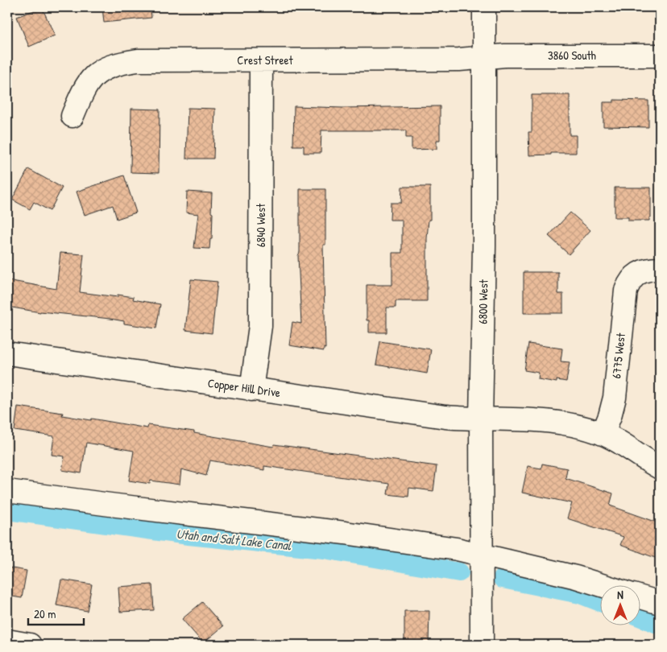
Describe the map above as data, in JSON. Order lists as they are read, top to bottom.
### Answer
{
  "streets": {
    "street": [
      "3860 South",
      "Crest Street",
      "6840 West",
      "6800 West",
      "6775 West",
      "Copper Hill Drive"
    ]
  },
  "crossings": [
    ["3860 South", "Crest Street"],
    ["3860 South", "6800 West"],
    ["Crest Street", "6840 West"],
    ["Crest Street", "6800 West"],
    ["6840 West", "Copper Hill Drive"],
    ["6800 West", "Copper Hill Drive"],
    ["6775 West", "Copper Hill Drive"]
  ],
  "water": ["Utah and Salt Lake Canal"],
  "scale_bar": "20 m",
  "north": "top"
}
